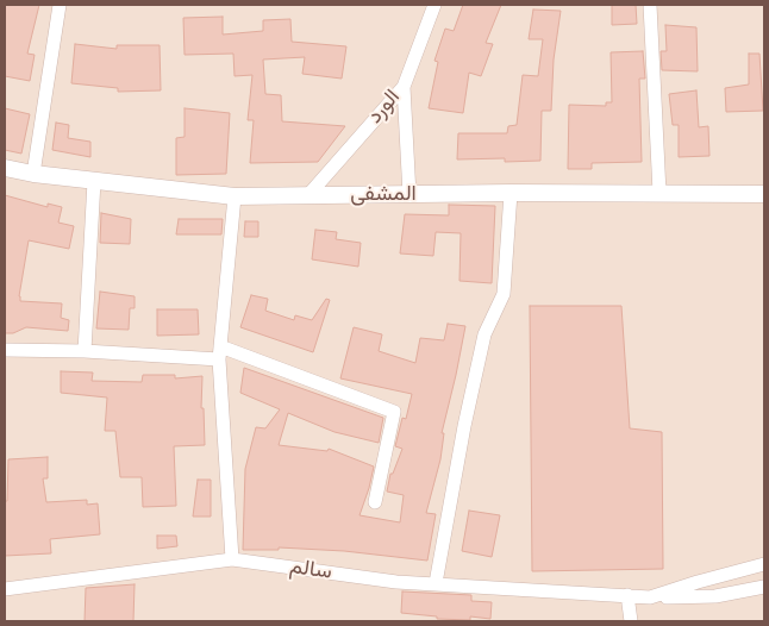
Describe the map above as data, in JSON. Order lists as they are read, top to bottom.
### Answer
{
  "streets": {
    "street": ["الورد", "المشفى", "سالم"]
  },
  "crossings": [
    ["الورد", "المشفى"]
  ]
}
